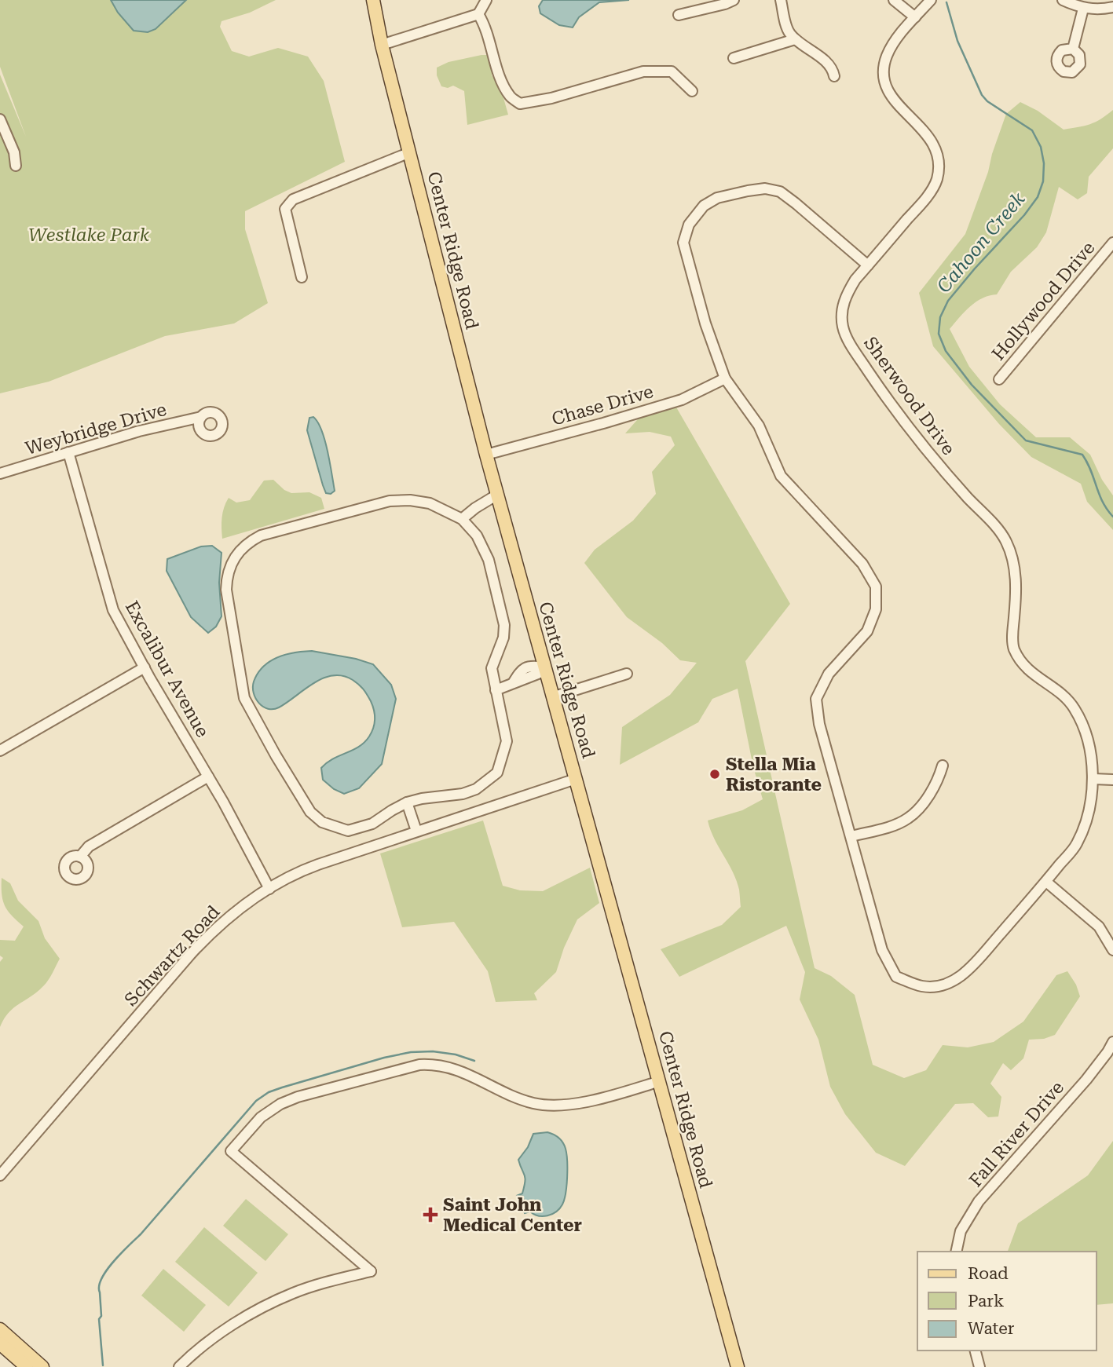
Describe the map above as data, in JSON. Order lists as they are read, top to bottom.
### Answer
{
  "streets": {
    "main road": ["Center Ridge Road"],
    "street": [
      "Hollywood Drive",
      "Sherwood Drive",
      "Chase Drive",
      "Weybridge Drive",
      "Excalibur Avenue",
      "Schwartz Road",
      "Fall River Drive"
    ]
  },
  "crossings": [
    ["Center Ridge Road", "Chase Drive"],
    ["Center Ridge Road", "Schwartz Road"],
    ["Sherwood Drive", "Chase Drive"],
    ["Weybridge Drive", "Excalibur Avenue"],
    ["Excalibur Avenue", "Schwartz Road"]
  ],
  "water": ["Cahoon Creek"],
  "parks": ["Westlake Park"],
  "places": {
    "other": ["Stella Mia Ristorante"],
    "health": ["Saint John Medical Center"]
  },
  "legend": ["Road", "Park", "Water"]
}
